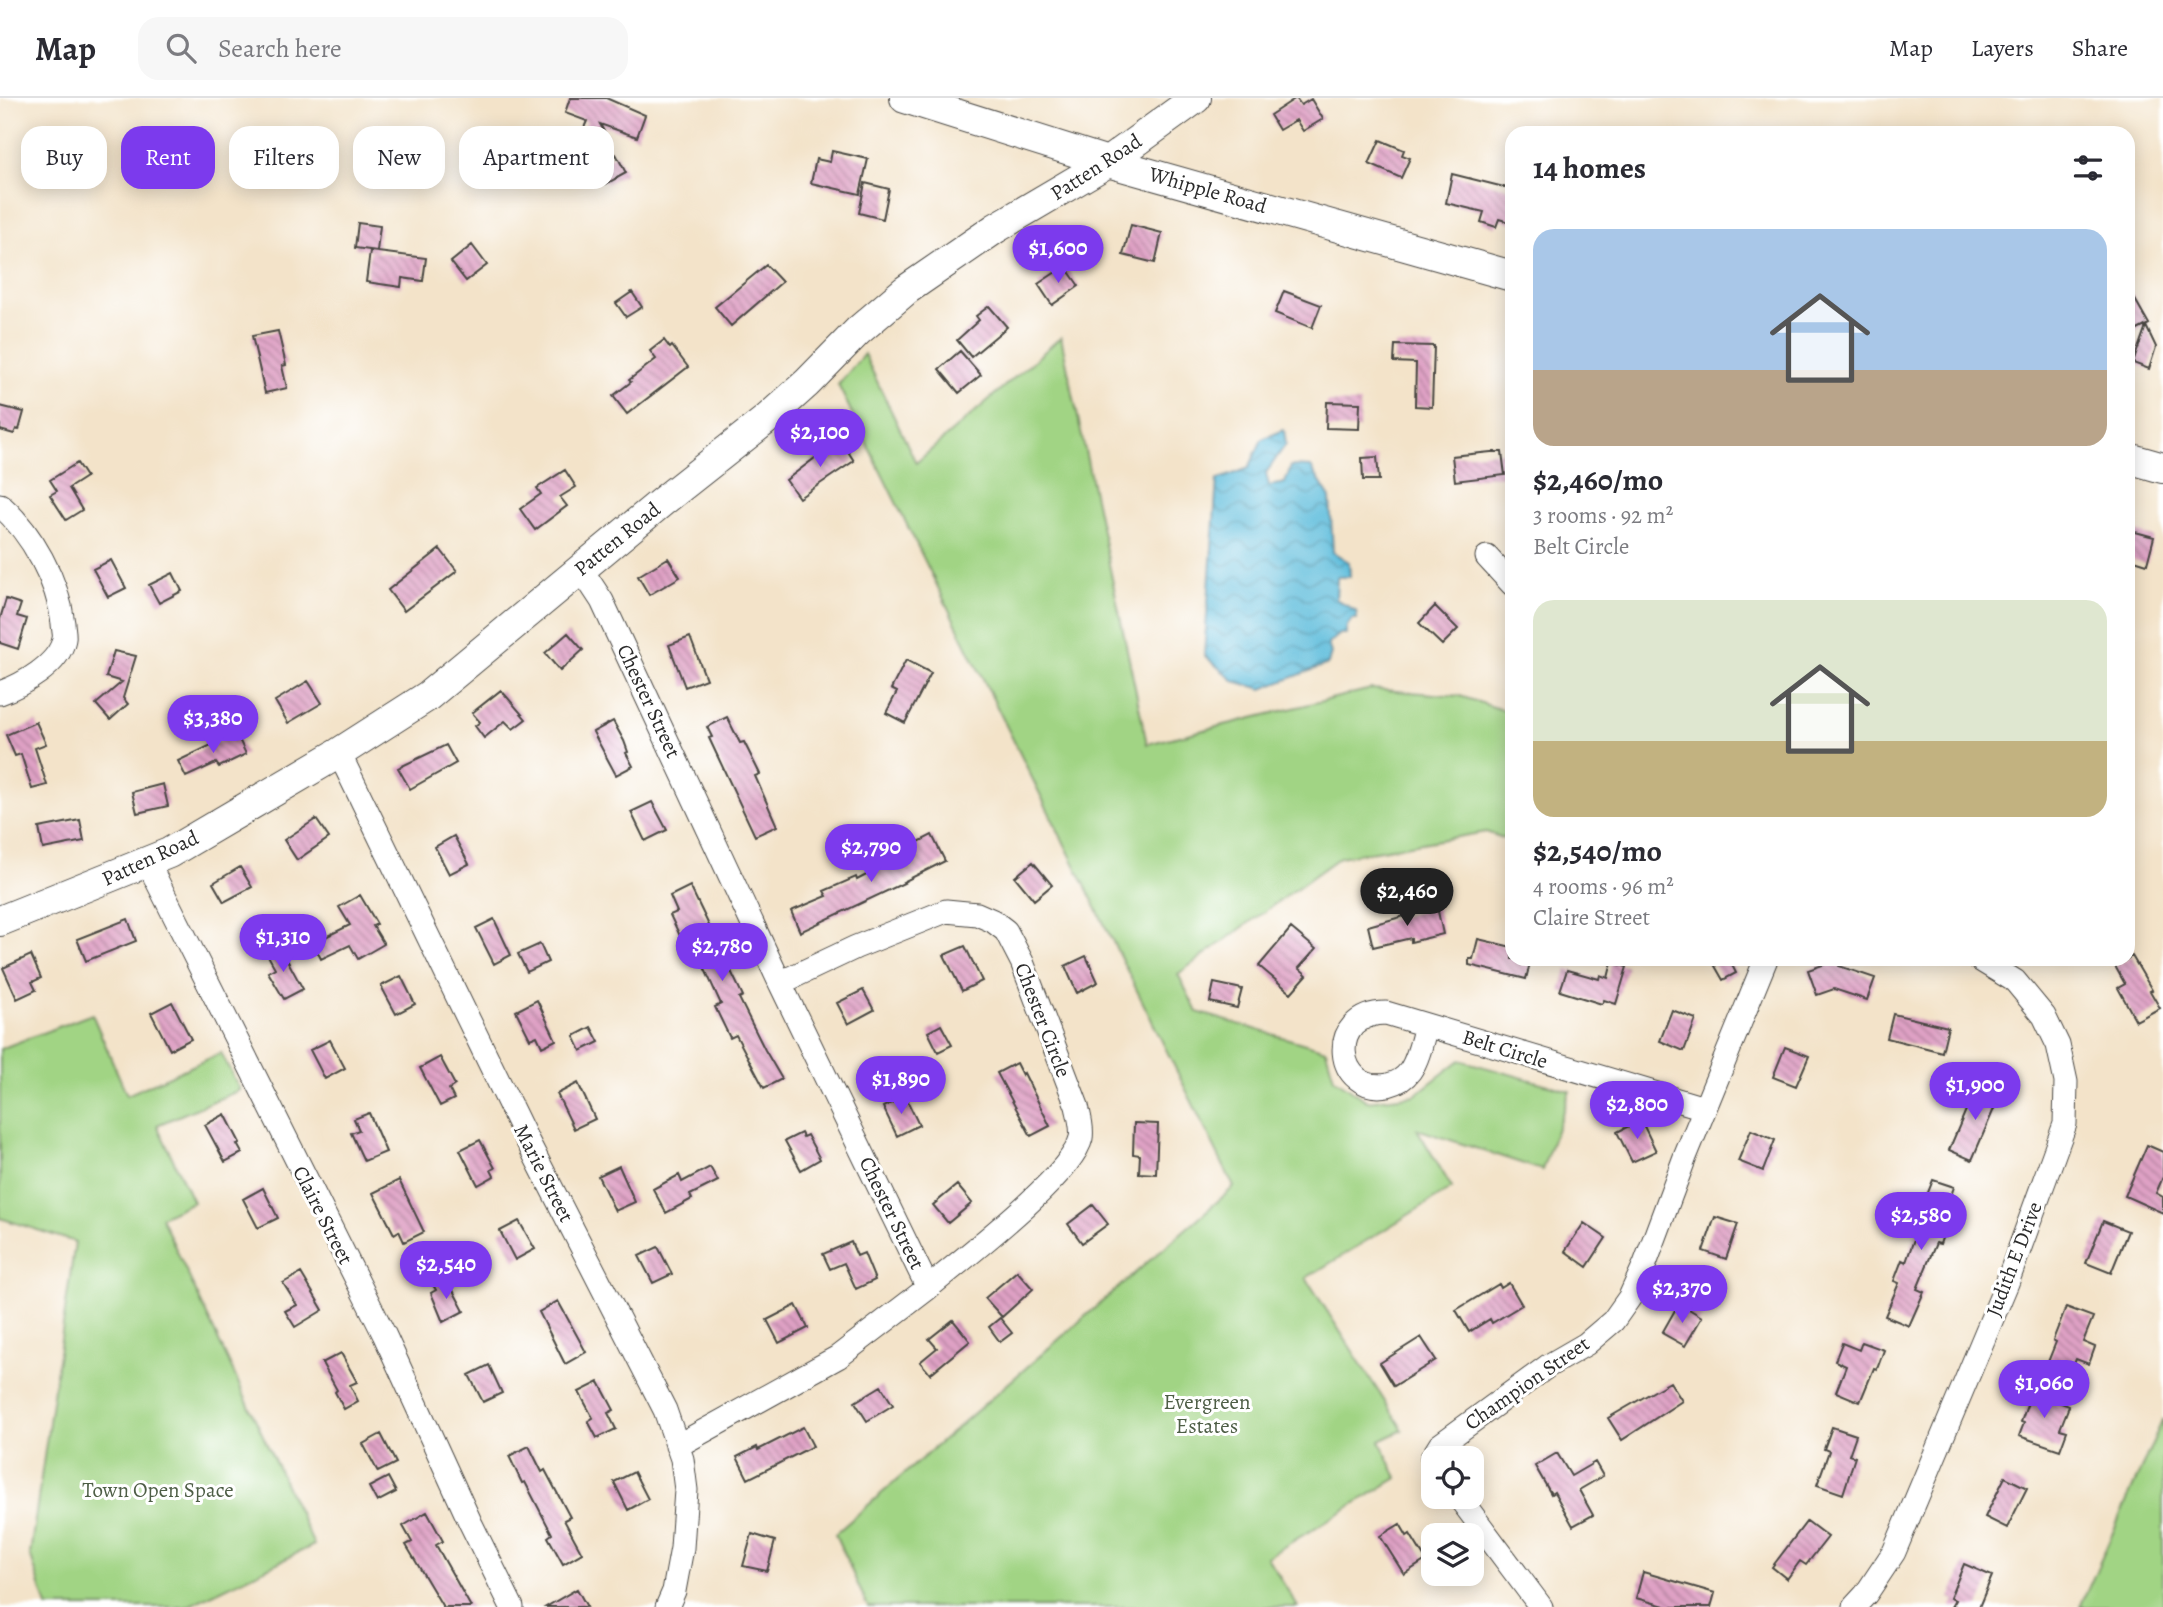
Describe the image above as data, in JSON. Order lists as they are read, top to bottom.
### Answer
{
  "streets": {
    "street": [
      "Patten Road",
      "Whipple Road",
      "Chester Street",
      "Chester Circle",
      "Belt Circle",
      "Marie Street",
      "Claire Street",
      "Judith E Drive",
      "Champion Street"
    ]
  },
  "crossings": [
    ["Patten Road", "Whipple Road"],
    ["Patten Road", "Chester Street"],
    ["Patten Road", "Marie Street"],
    ["Patten Road", "Claire Street"],
    ["Chester Street", "Chester Circle"],
    ["Chester Street", "Marie Street"],
    ["Belt Circle", "Champion Street"]
  ],
  "parks": ["Evergreen Estates", "Town Open Space"],
  "page": {
    "header": "Map",
    "search": "Search here",
    "nav": ["Map", "Layers", "Share"],
    "chip": [
      "Buy",
      "Rent",
      "Filters",
      "New",
      "Apartment"
    ],
    "heading": "14 homes",
    "list": [
      {
        "name": "$2,460/mo",
        "note": "3 rooms · 92 m² · Belt Circle"
      },
      {
        "name": "$2,540/mo",
        "note": "4 rooms · 96 m² · Claire Street"
      }
    ],
    "price": [
      "$1,600",
      "$2,100",
      "$3,380",
      "$2,790",
      "$2,460",
      "$1,310",
      "$2,780",
      "$1,890",
      "$1,900",
      "$2,800",
      "$2,580",
      "$2,540",
      "$2,370",
      "$1,060"
    ]
  }
}
